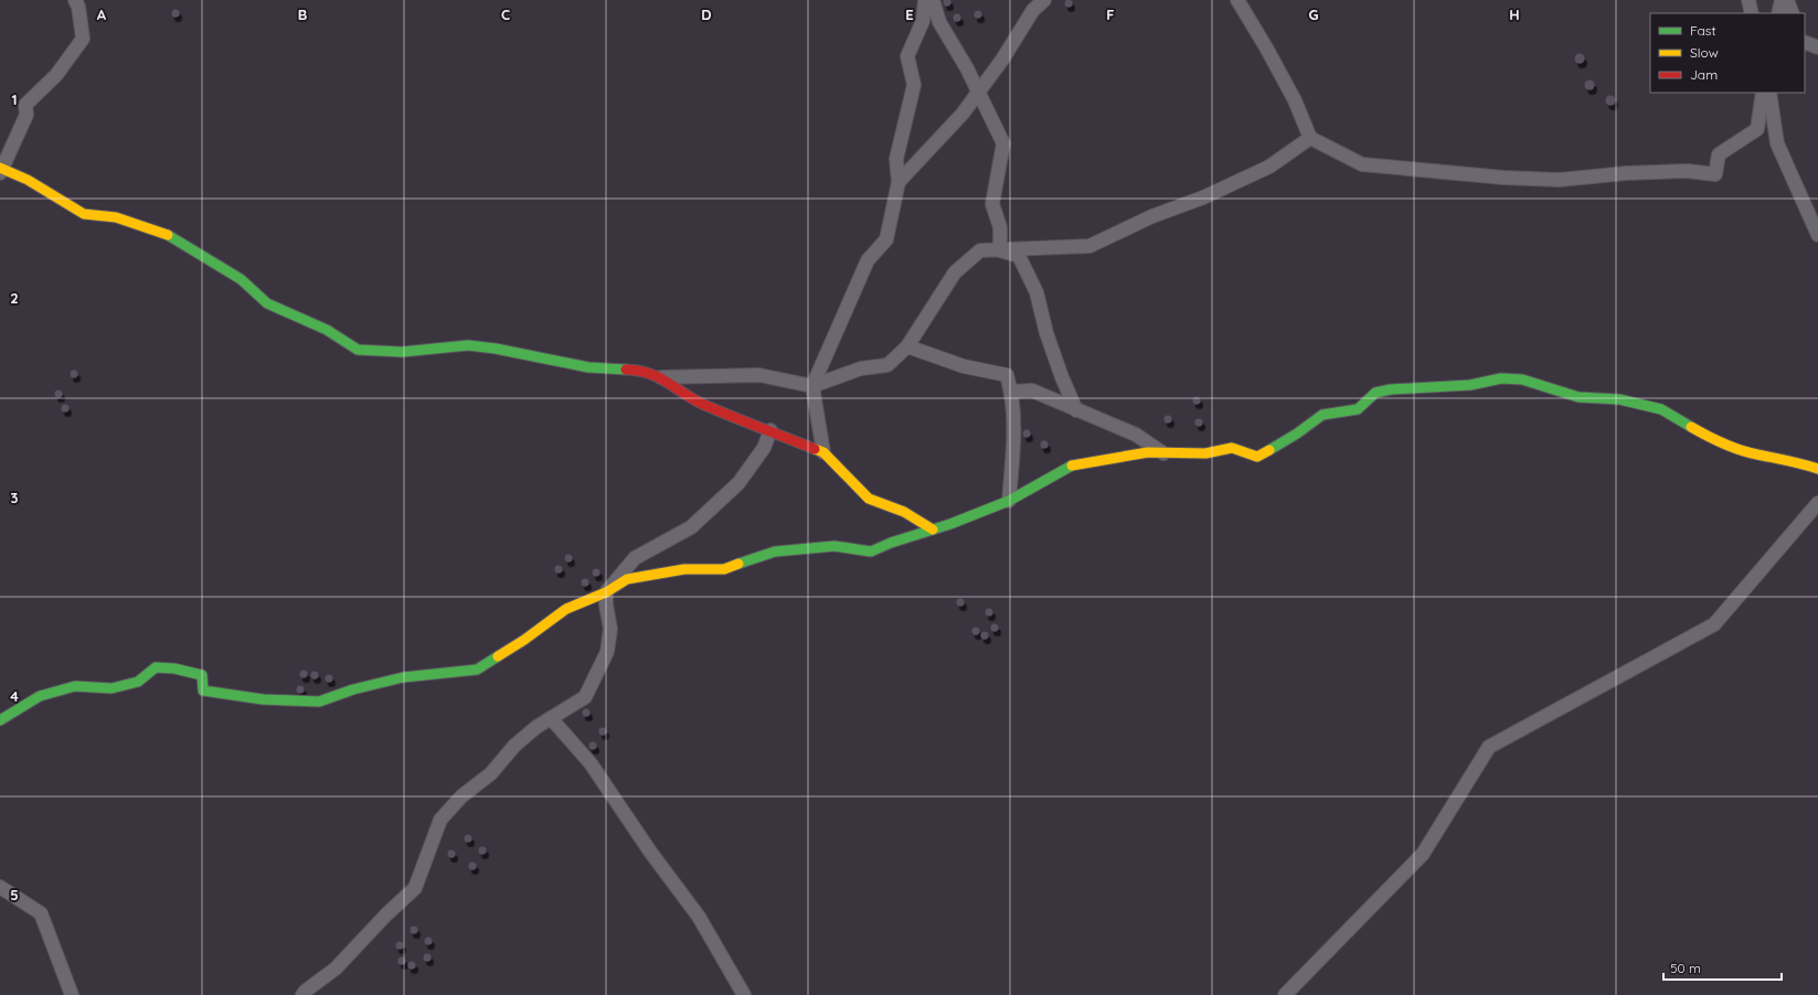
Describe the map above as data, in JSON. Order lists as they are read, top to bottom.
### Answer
{
  "legend": ["Fast", "Slow", "Jam"],
  "scale_bar": "50 m",
  "grid": {
    "columns": [
      "A",
      "B",
      "C",
      "D",
      "E",
      "F",
      "G",
      "H"
    ],
    "rows": [
      "1",
      "2",
      "3",
      "4",
      "5"
    ]
  }
}
